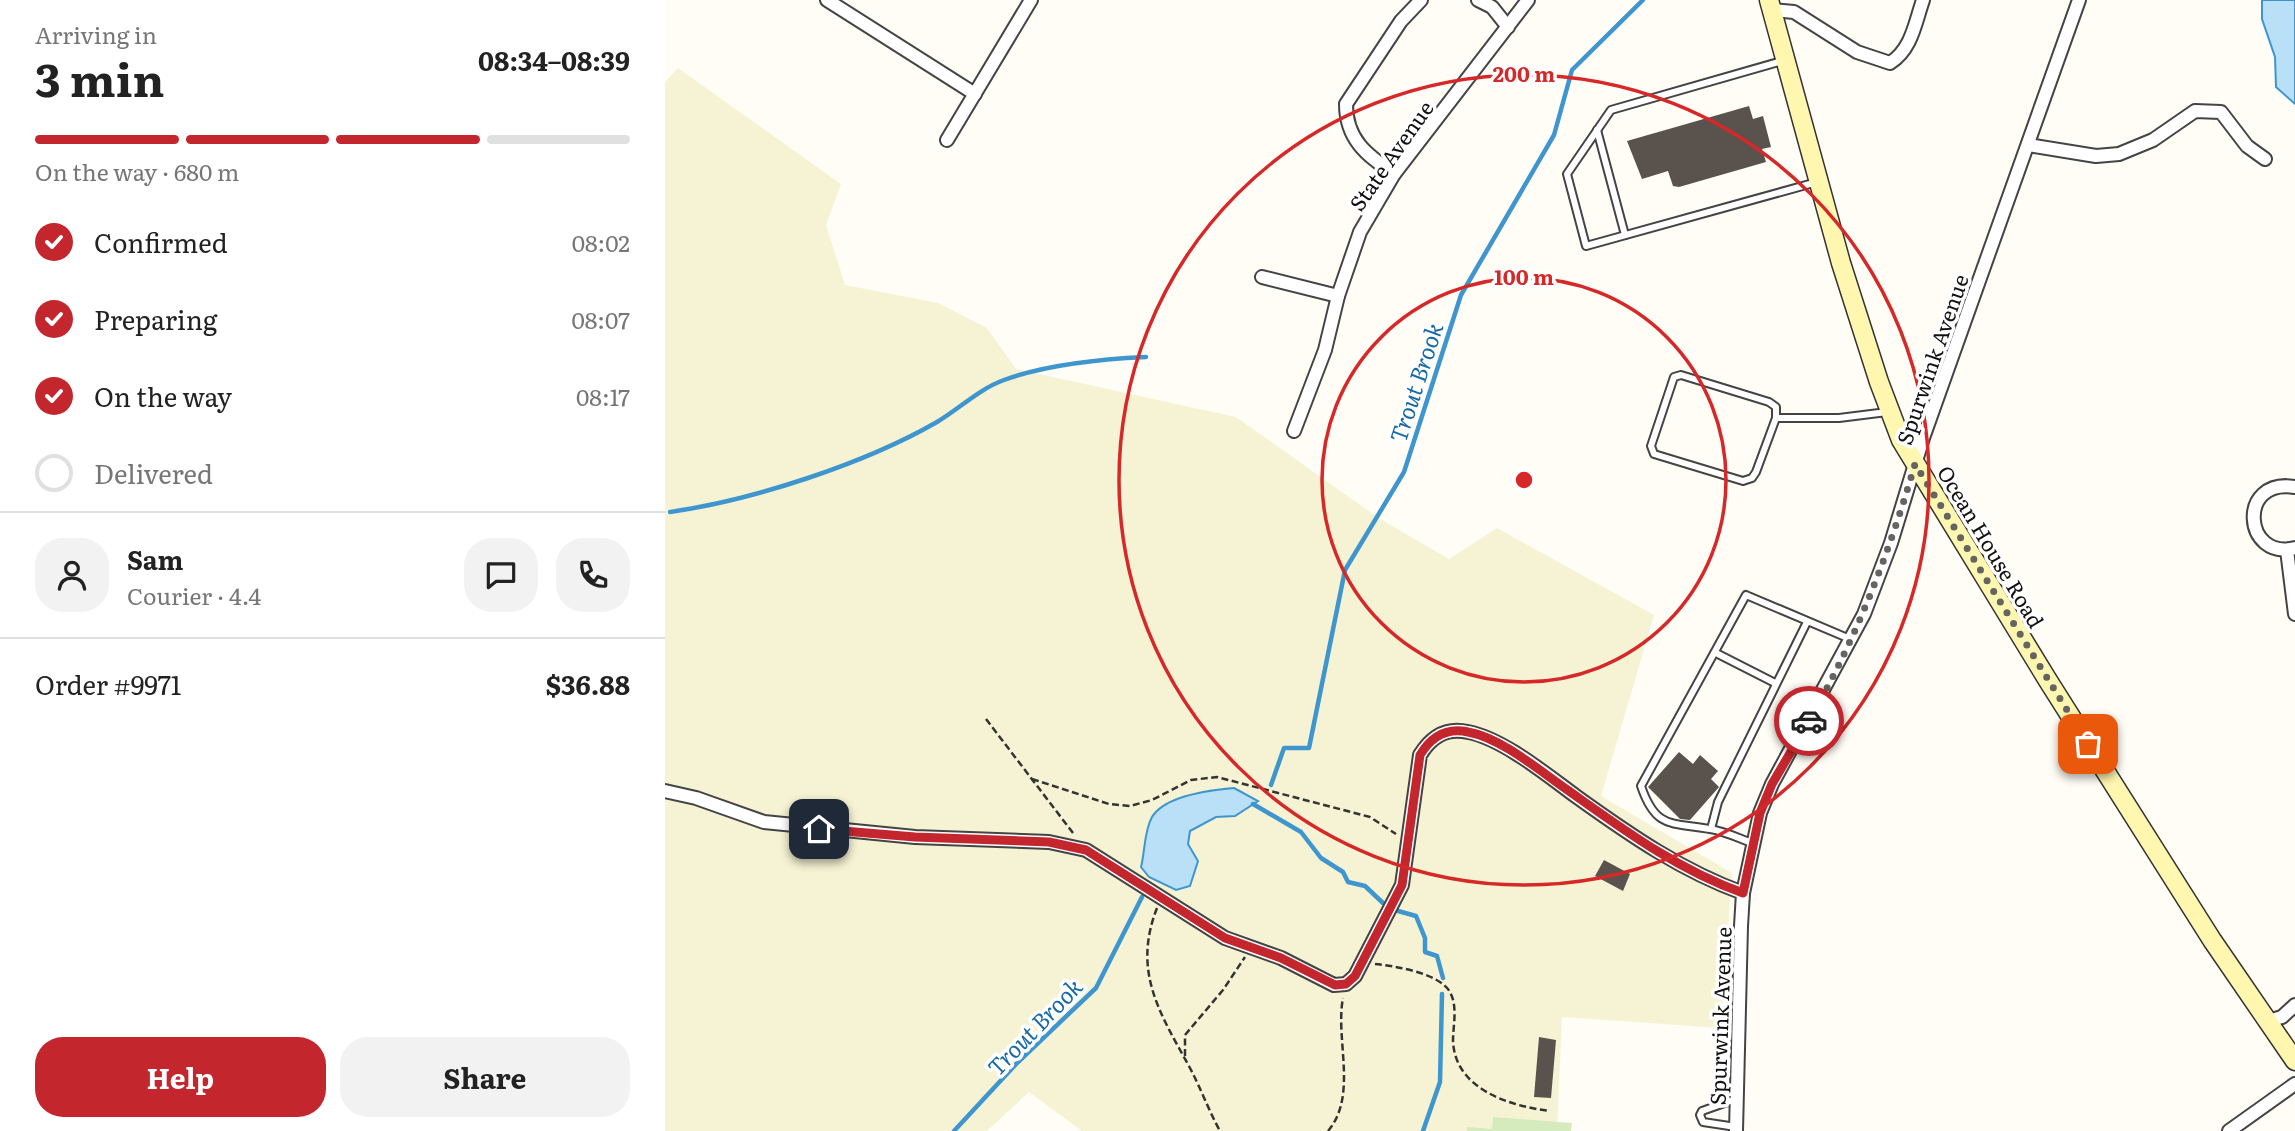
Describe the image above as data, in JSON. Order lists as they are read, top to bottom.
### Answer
{
  "streets": {
    "main road": ["Ocean House Road"],
    "street": ["State Avenue", "Spurwink Avenue"]
  },
  "crossings": [
    ["Spurwink Avenue", "Ocean House Road"]
  ],
  "water": ["Trout Brook"],
  "page": {
    "heading": ["3 min", "Arriving in", "08:34–08:39"],
    "panel": [
      "Sam",
      "Courier · 4.4",
      "Order #9971",
      "$36.88"
    ],
    "bar": "On the way · 680 m",
    "list": [
      ["Confirmed", "08:02"],
      ["Preparing", "08:07"],
      ["On the way", "08:17"],
      "Delivered"
    ],
    "buttons": ["Help", "Share"]
  },
  "rings": ["200 m", "100 m"]
}
